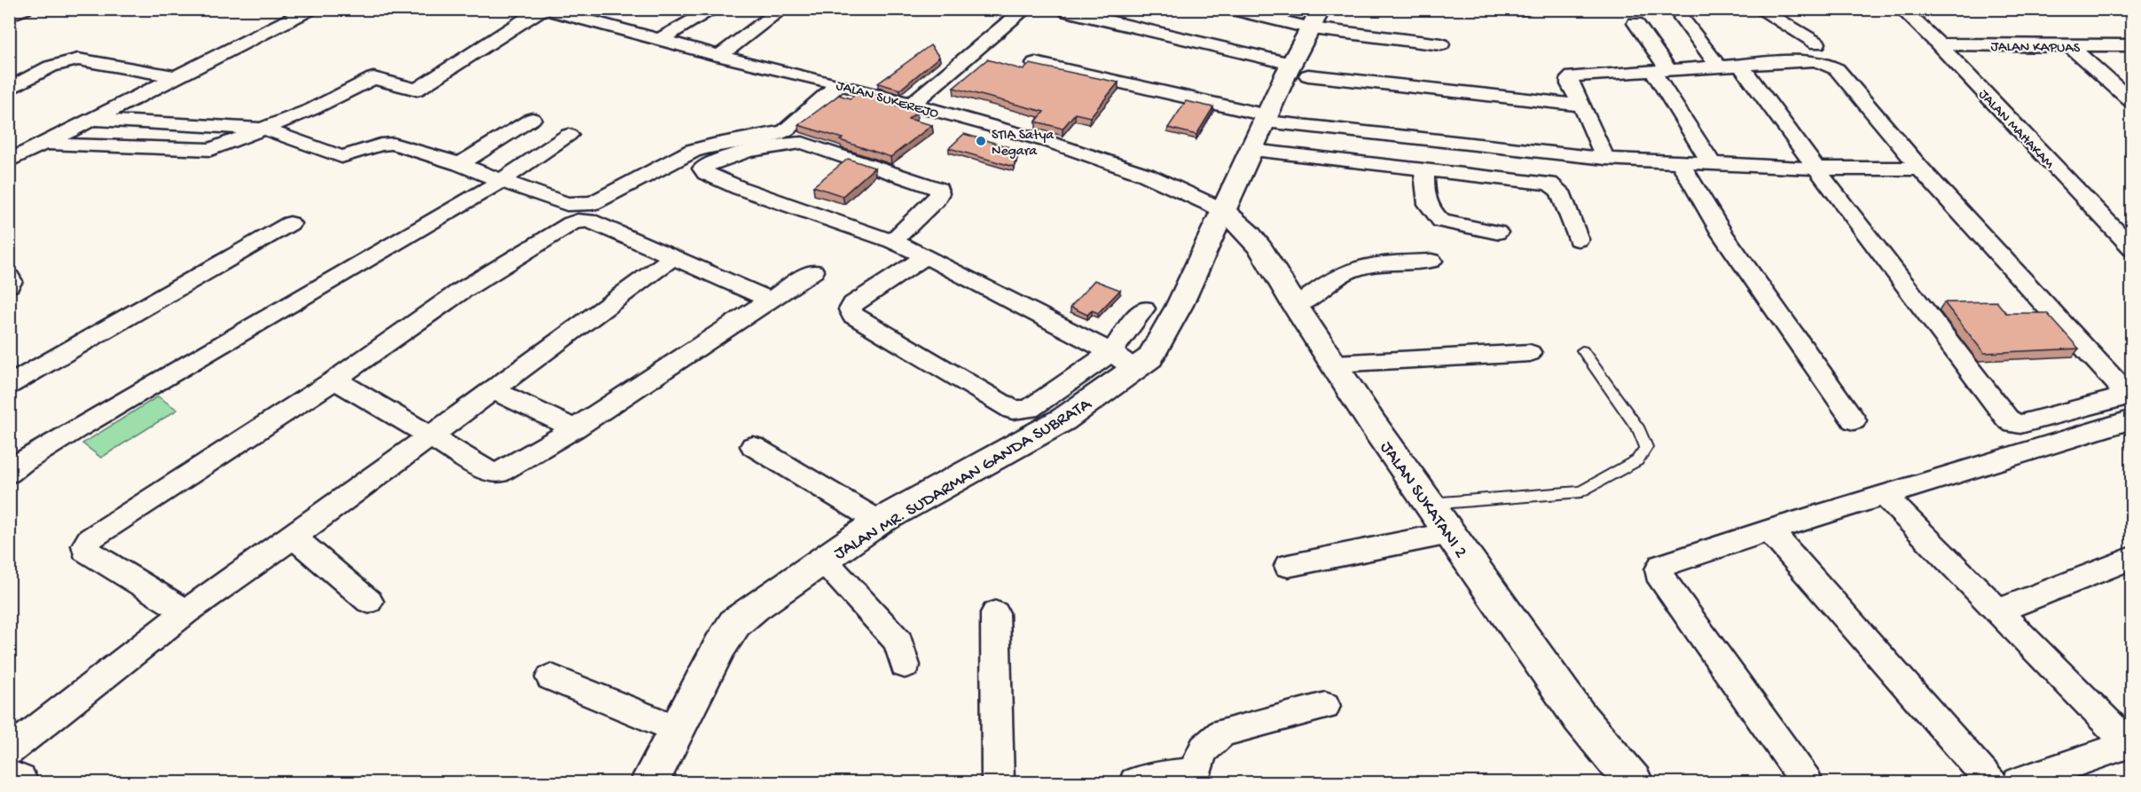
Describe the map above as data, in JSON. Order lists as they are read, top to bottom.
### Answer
{
  "streets": {
    "street": [
      "JALAN KAPUAS",
      "JALAN SUKEREJO",
      "JALAN MAHAKAM",
      "JALAN MR. SUDARMAN GANDA SUBRATA",
      "JALAN SUKATANI 2"
    ]
  },
  "crossings": [
    ["JALAN KAPUAS", "JALAN MAHAKAM"],
    ["JALAN SUKEREJO", "JALAN MR. SUDARMAN GANDA SUBRATA"],
    ["JALAN SUKEREJO", "JALAN SUKATANI 2"],
    ["JALAN MR. SUDARMAN GANDA SUBRATA", "JALAN SUKATANI 2"]
  ],
  "places": ["STIA Satya Negara"]
}
